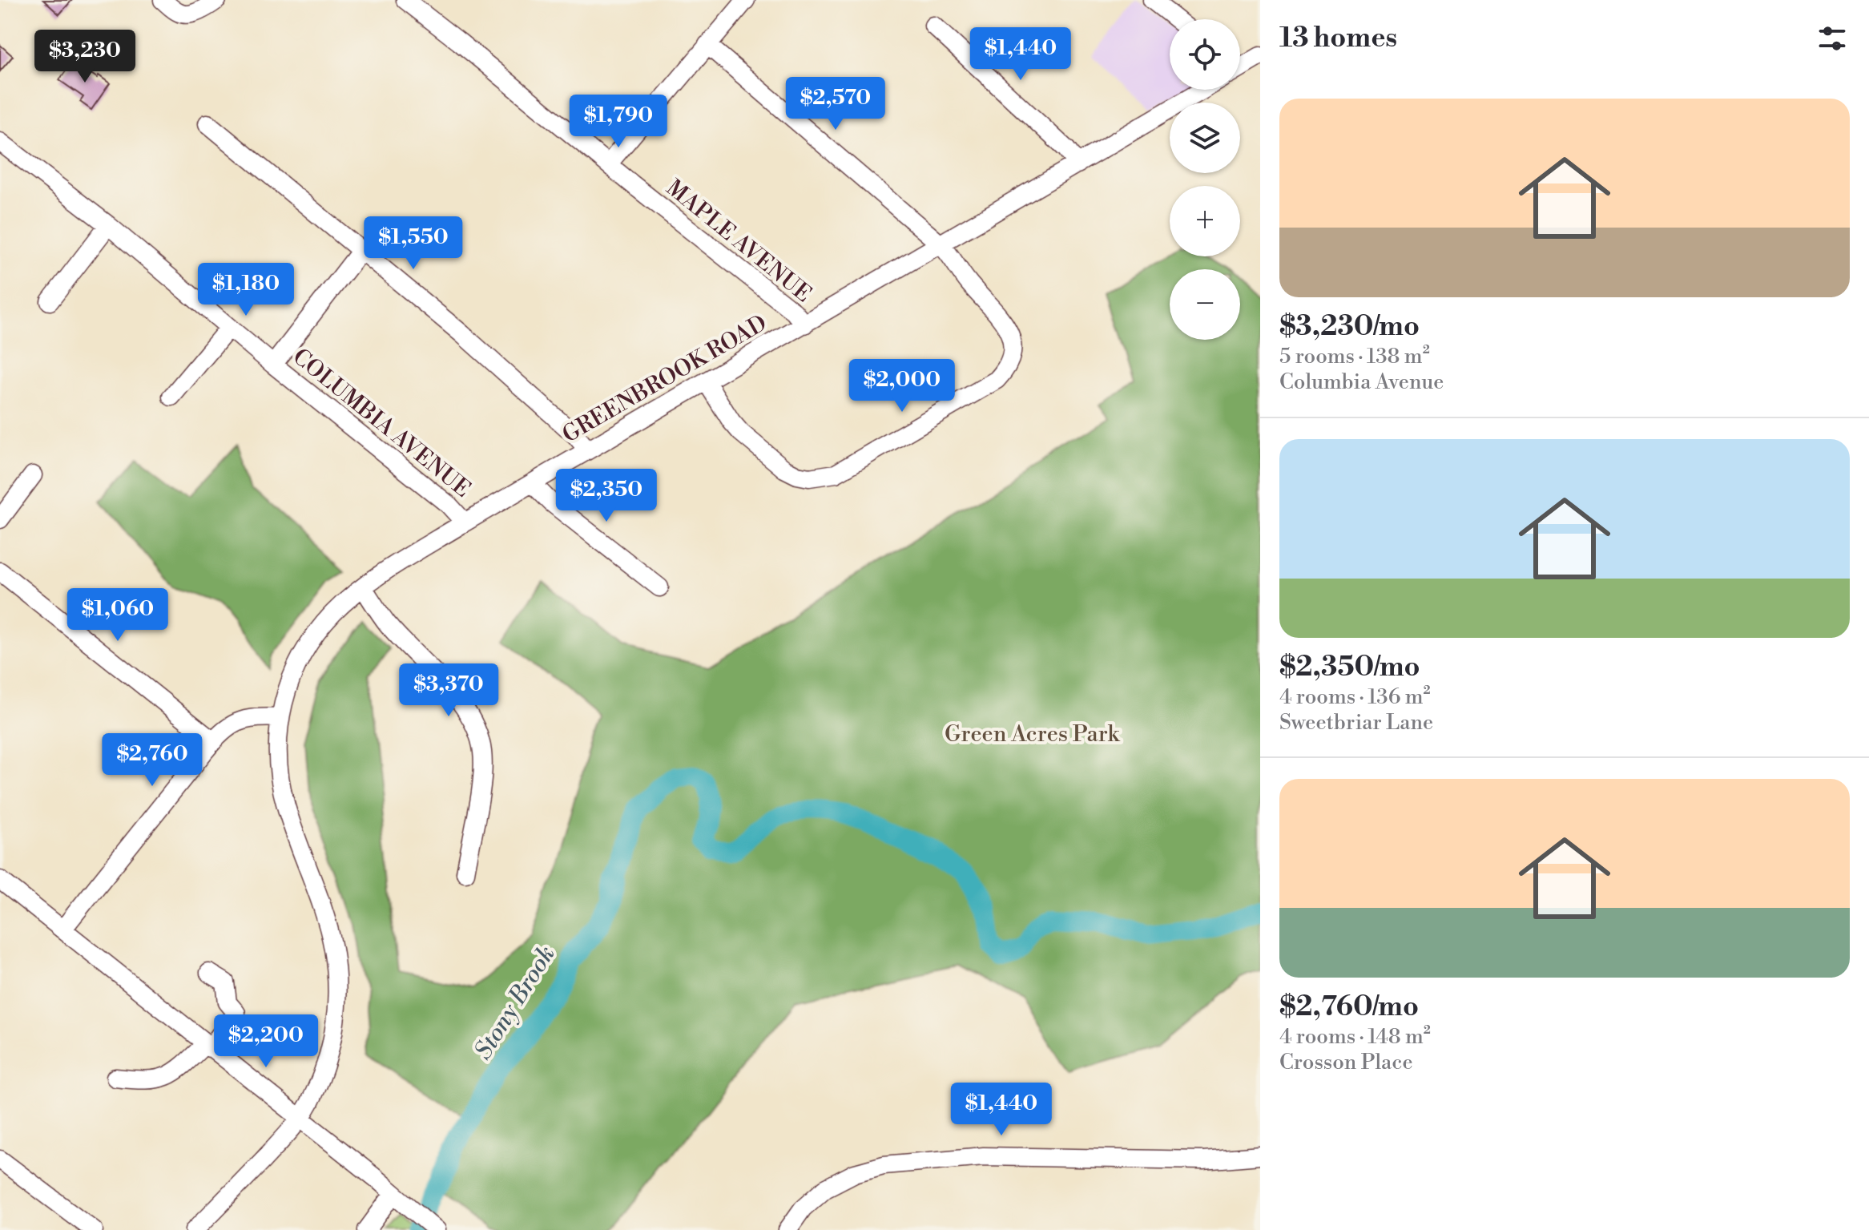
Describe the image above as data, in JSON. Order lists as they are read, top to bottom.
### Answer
{
  "streets": {
    "street": ["MAPLE AVENUE", "GREENBROOK ROAD", "COLUMBIA AVENUE"]
  },
  "crossings": [
    ["MAPLE AVENUE", "GREENBROOK ROAD"],
    ["GREENBROOK ROAD", "COLUMBIA AVENUE"]
  ],
  "water": ["Stony Brook"],
  "parks": ["Green Acres Park"],
  "page": {
    "heading": "13 homes",
    "map_buttons": ["+", "−"],
    "price": [
      "$1,440",
      "$3,230",
      "$2,570",
      "$1,790",
      "$1,550",
      "$1,180",
      "$2,000",
      "$2,350",
      "$1,060",
      "$3,370",
      "$2,760",
      "$2,200",
      "$1,440"
    ],
    "list": [
      {
        "name": "$3,230/mo",
        "note": "5 rooms · 138 m² · Columbia Avenue"
      },
      {
        "name": "$2,350/mo",
        "note": "4 rooms · 136 m² · Sweetbriar Lane"
      },
      {
        "name": "$2,760/mo",
        "note": "4 rooms · 148 m² · Crosson Place"
      }
    ]
  }
}
